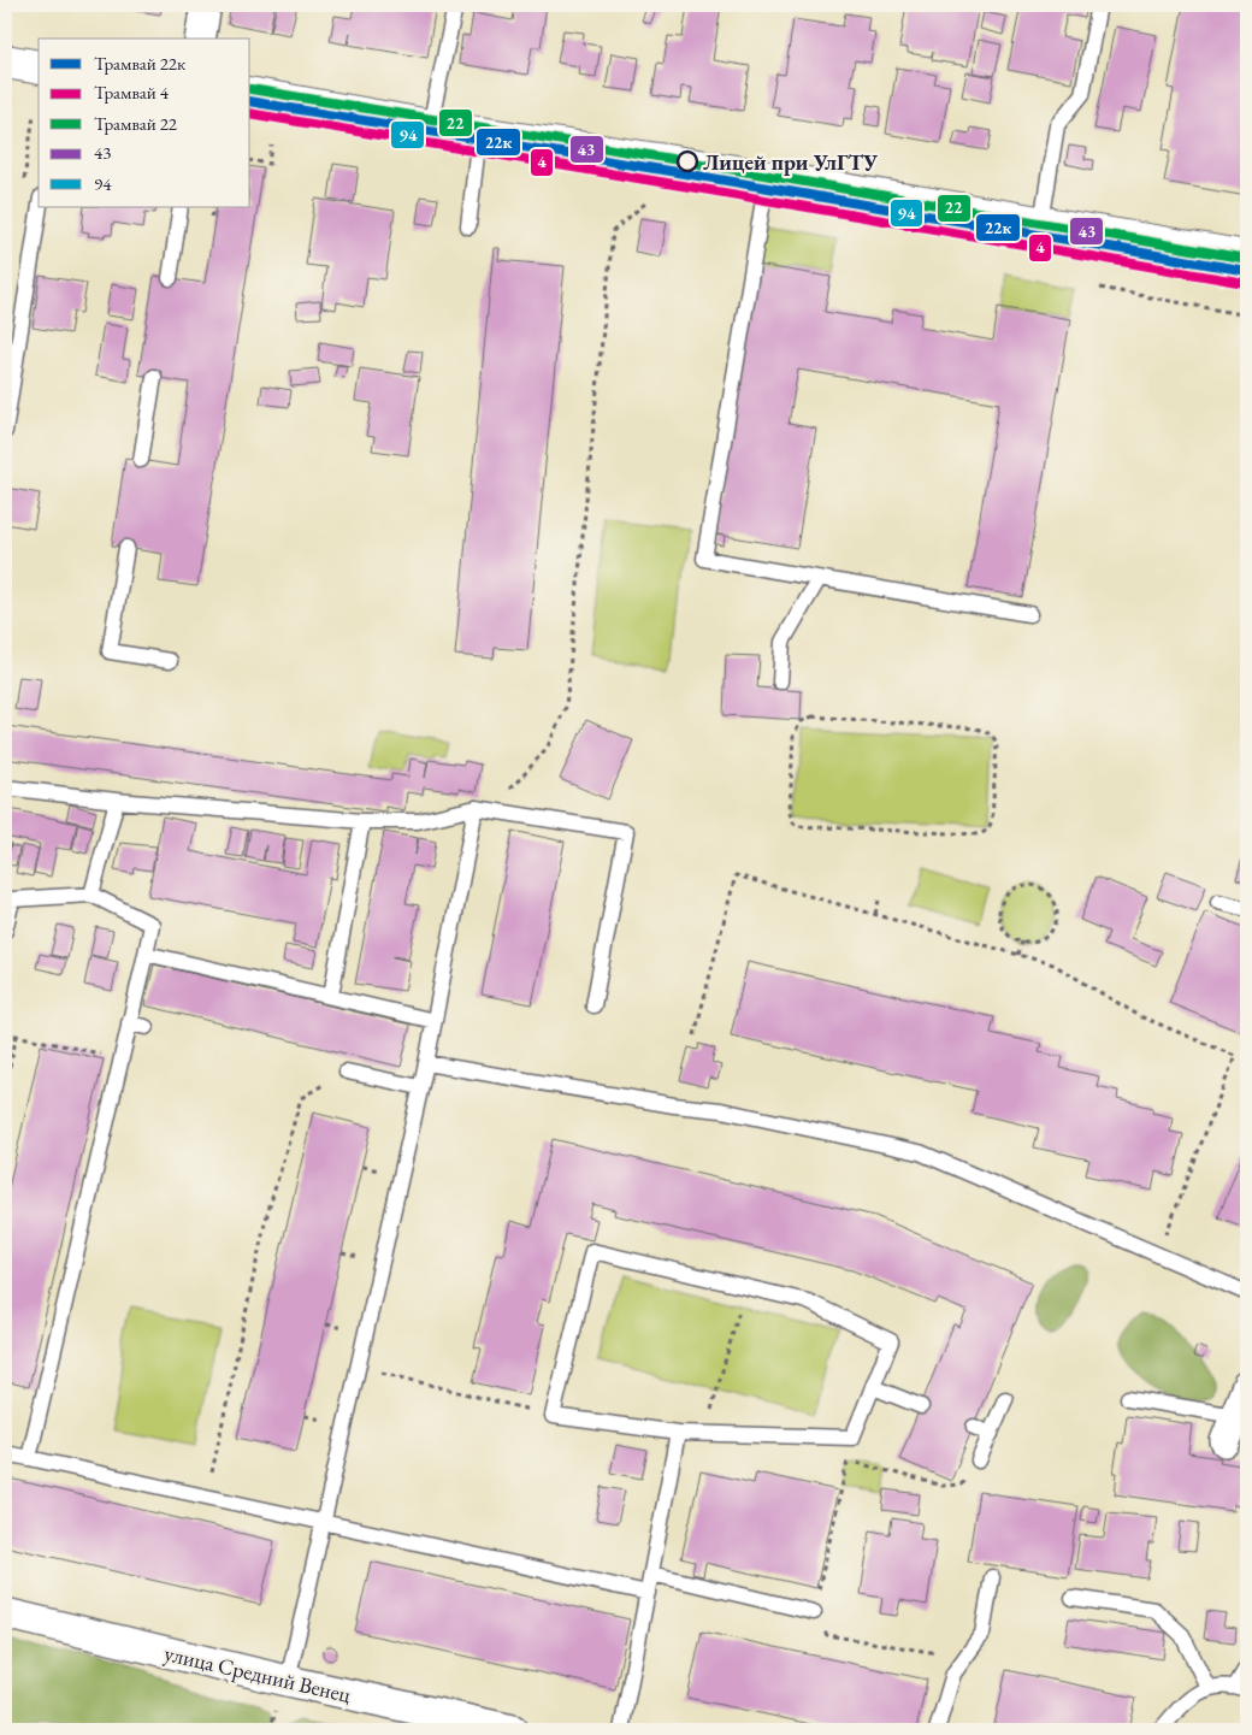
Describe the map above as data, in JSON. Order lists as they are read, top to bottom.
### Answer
{
  "streets": {
    "street": ["улица Средний Венец"]
  },
  "places": ["Лицей при УлГТУ"],
  "lines": [
    "tram line 22",
    "transit line 43",
    "tram line 22к",
    "transit line 94",
    "tram line 4"
  ],
  "legend": [
    "Трамвай 22к",
    "Трамвай 4",
    "Трамвай 22",
    "43",
    "94"
  ]
}
